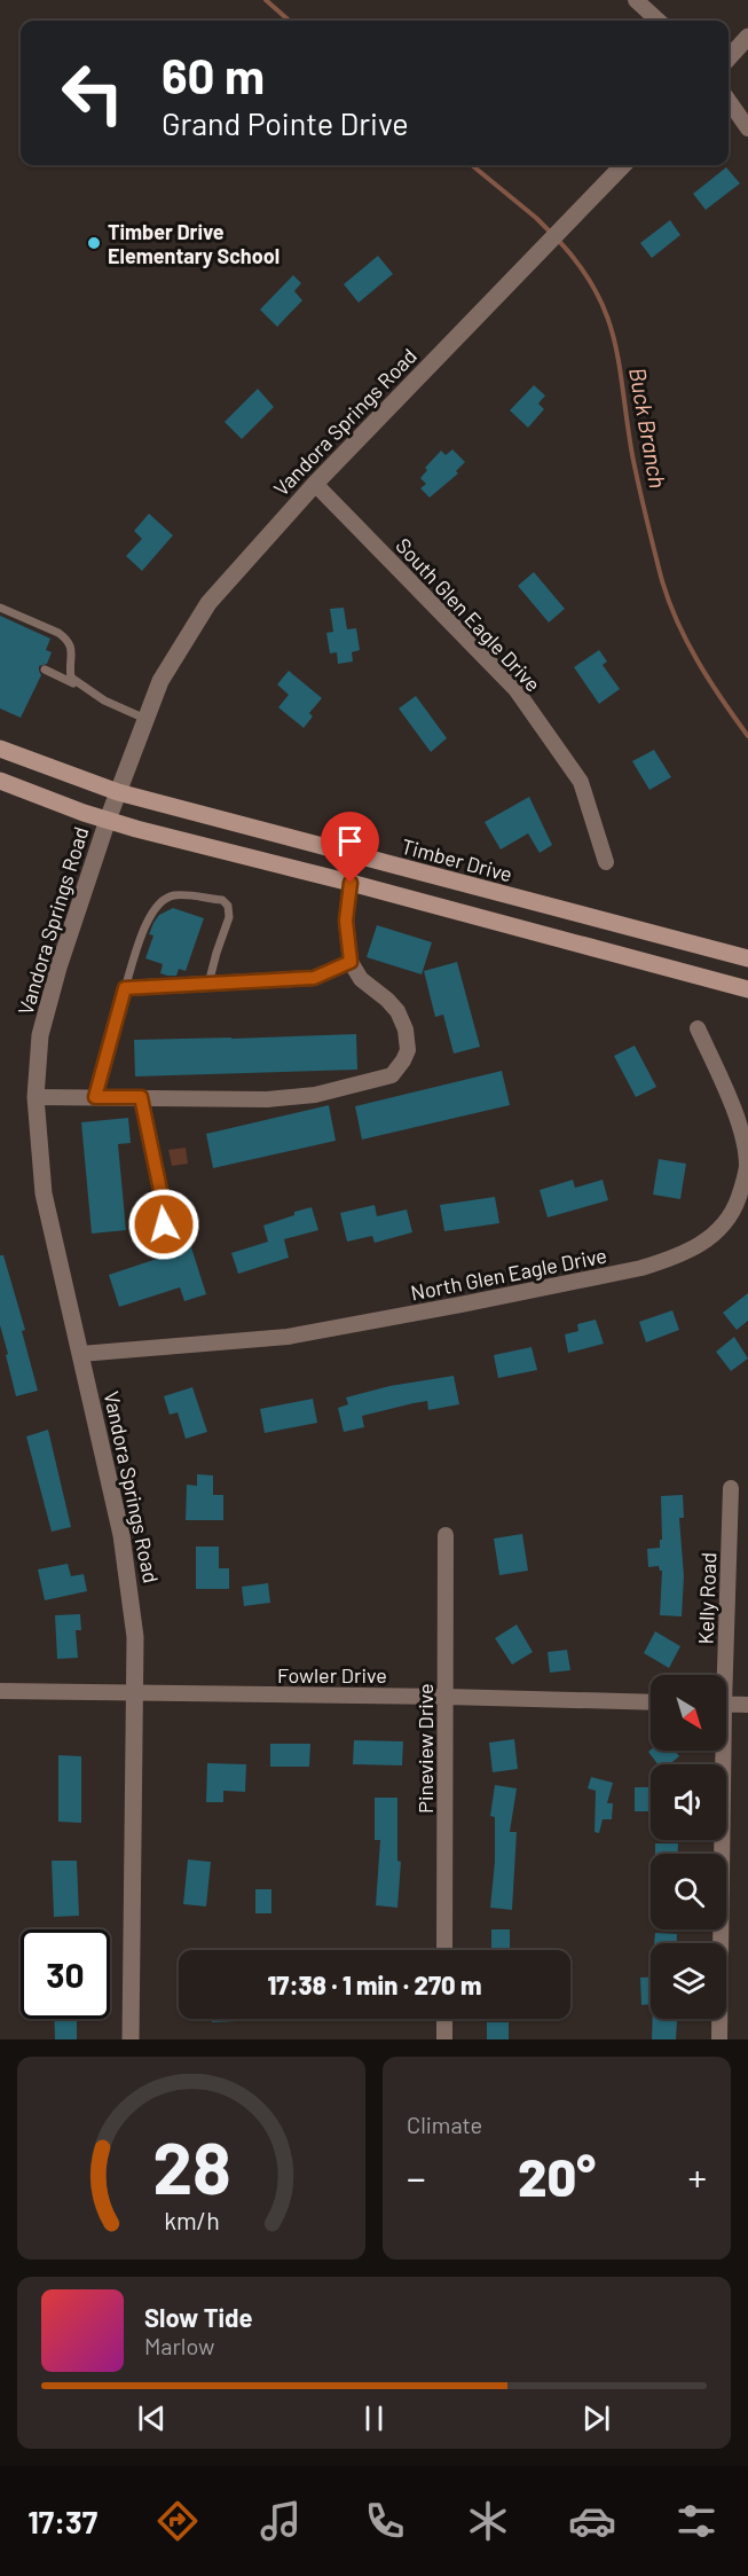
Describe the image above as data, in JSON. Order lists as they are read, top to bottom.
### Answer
{
  "streets": {
    "main road": ["Timber Drive"],
    "street": [
      "Vandora Springs Road",
      "South Glen Eagle Drive",
      "North Glen Eagle Drive",
      "Kelly Road",
      "Fowler Drive",
      "Pineview Drive"
    ]
  },
  "crossings": [
    ["Vandora Springs Road", "South Glen Eagle Drive"],
    ["Vandora Springs Road", "Timber Drive"],
    ["Vandora Springs Road", "North Glen Eagle Drive"],
    ["Vandora Springs Road", "Fowler Drive"],
    ["Fowler Drive", "Pineview Drive"]
  ],
  "water": ["Buck Branch"],
  "places": ["Timber Drive Elementary School"],
  "north": "bottom right",
  "page": {
    "turn": ["60 m", "Grand Pointe Drive"],
    "limit": "30",
    "trip": "17:38 · 1 min · 270 m",
    "tile": "Climate",
    "heat": ["−", "20°", "+"],
    "song": ["Slow Tide", "Marlow"],
    "tabs": "17:37",
    "gauge": ["28", "km/h"]
  }
}
